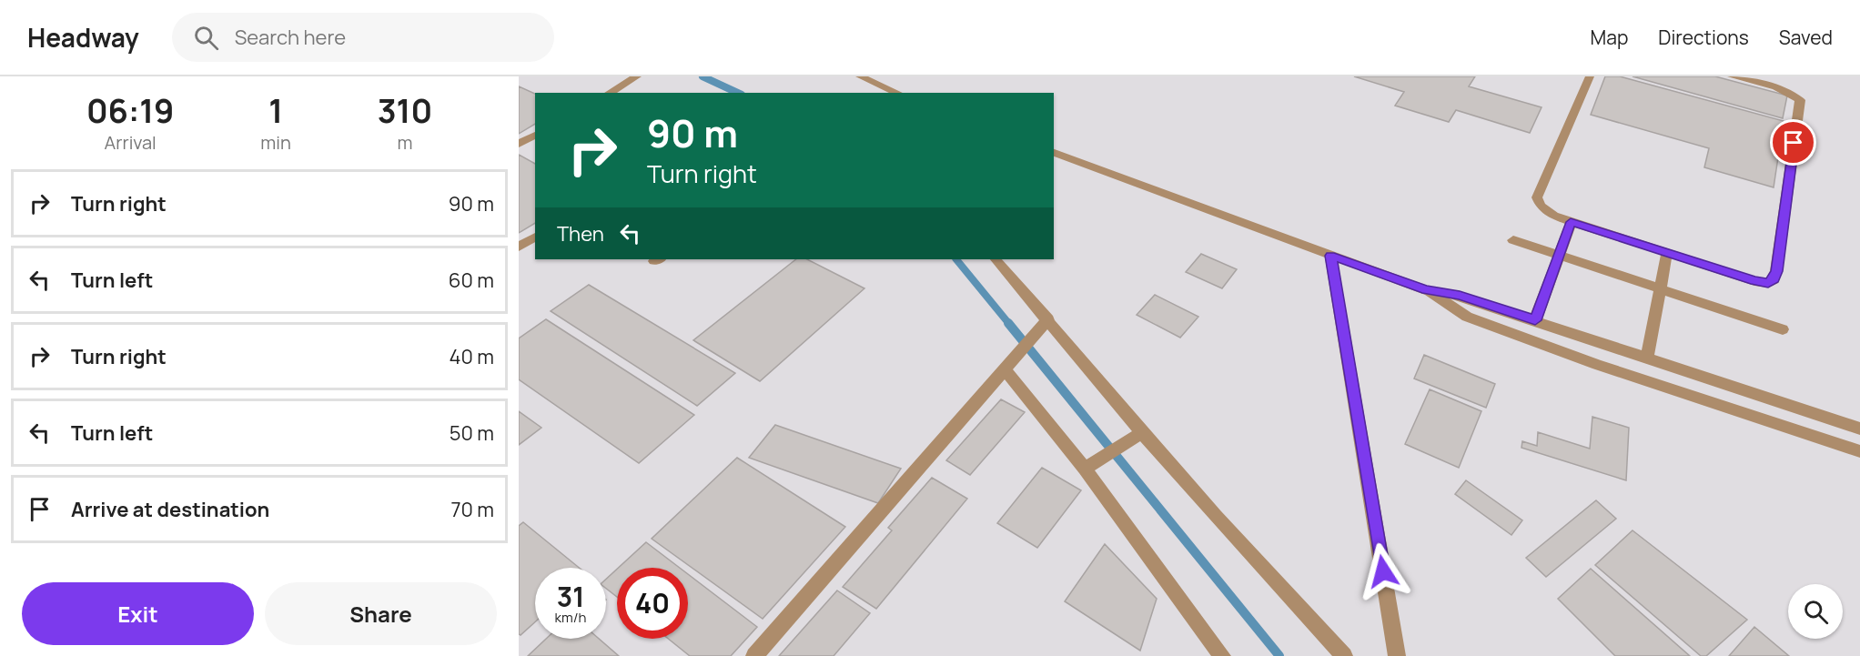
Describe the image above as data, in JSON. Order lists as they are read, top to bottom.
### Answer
{
  "page": {
    "header": "Headway",
    "search": "Search here",
    "nav": ["Map", "Directions", "Saved"],
    "eta": [
      "06:19",
      "Arrival",
      "1",
      "min",
      "310",
      "m"
    ],
    "turn": ["90 m", "Turn right"],
    "list": [
      {
        "name": "Turn right",
        "value": "90 m"
      },
      {
        "name": "Turn left",
        "value": "60 m"
      },
      {
        "name": "Turn right",
        "value": "40 m"
      },
      {
        "name": "Turn left",
        "value": "50 m"
      },
      {
        "name": "Arrive at destination",
        "value": "70 m"
      }
    ],
    "then": "Then",
    "speed": "31 km/h",
    "limit": "40",
    "buttons": ["Exit", "Share"]
  }
}
